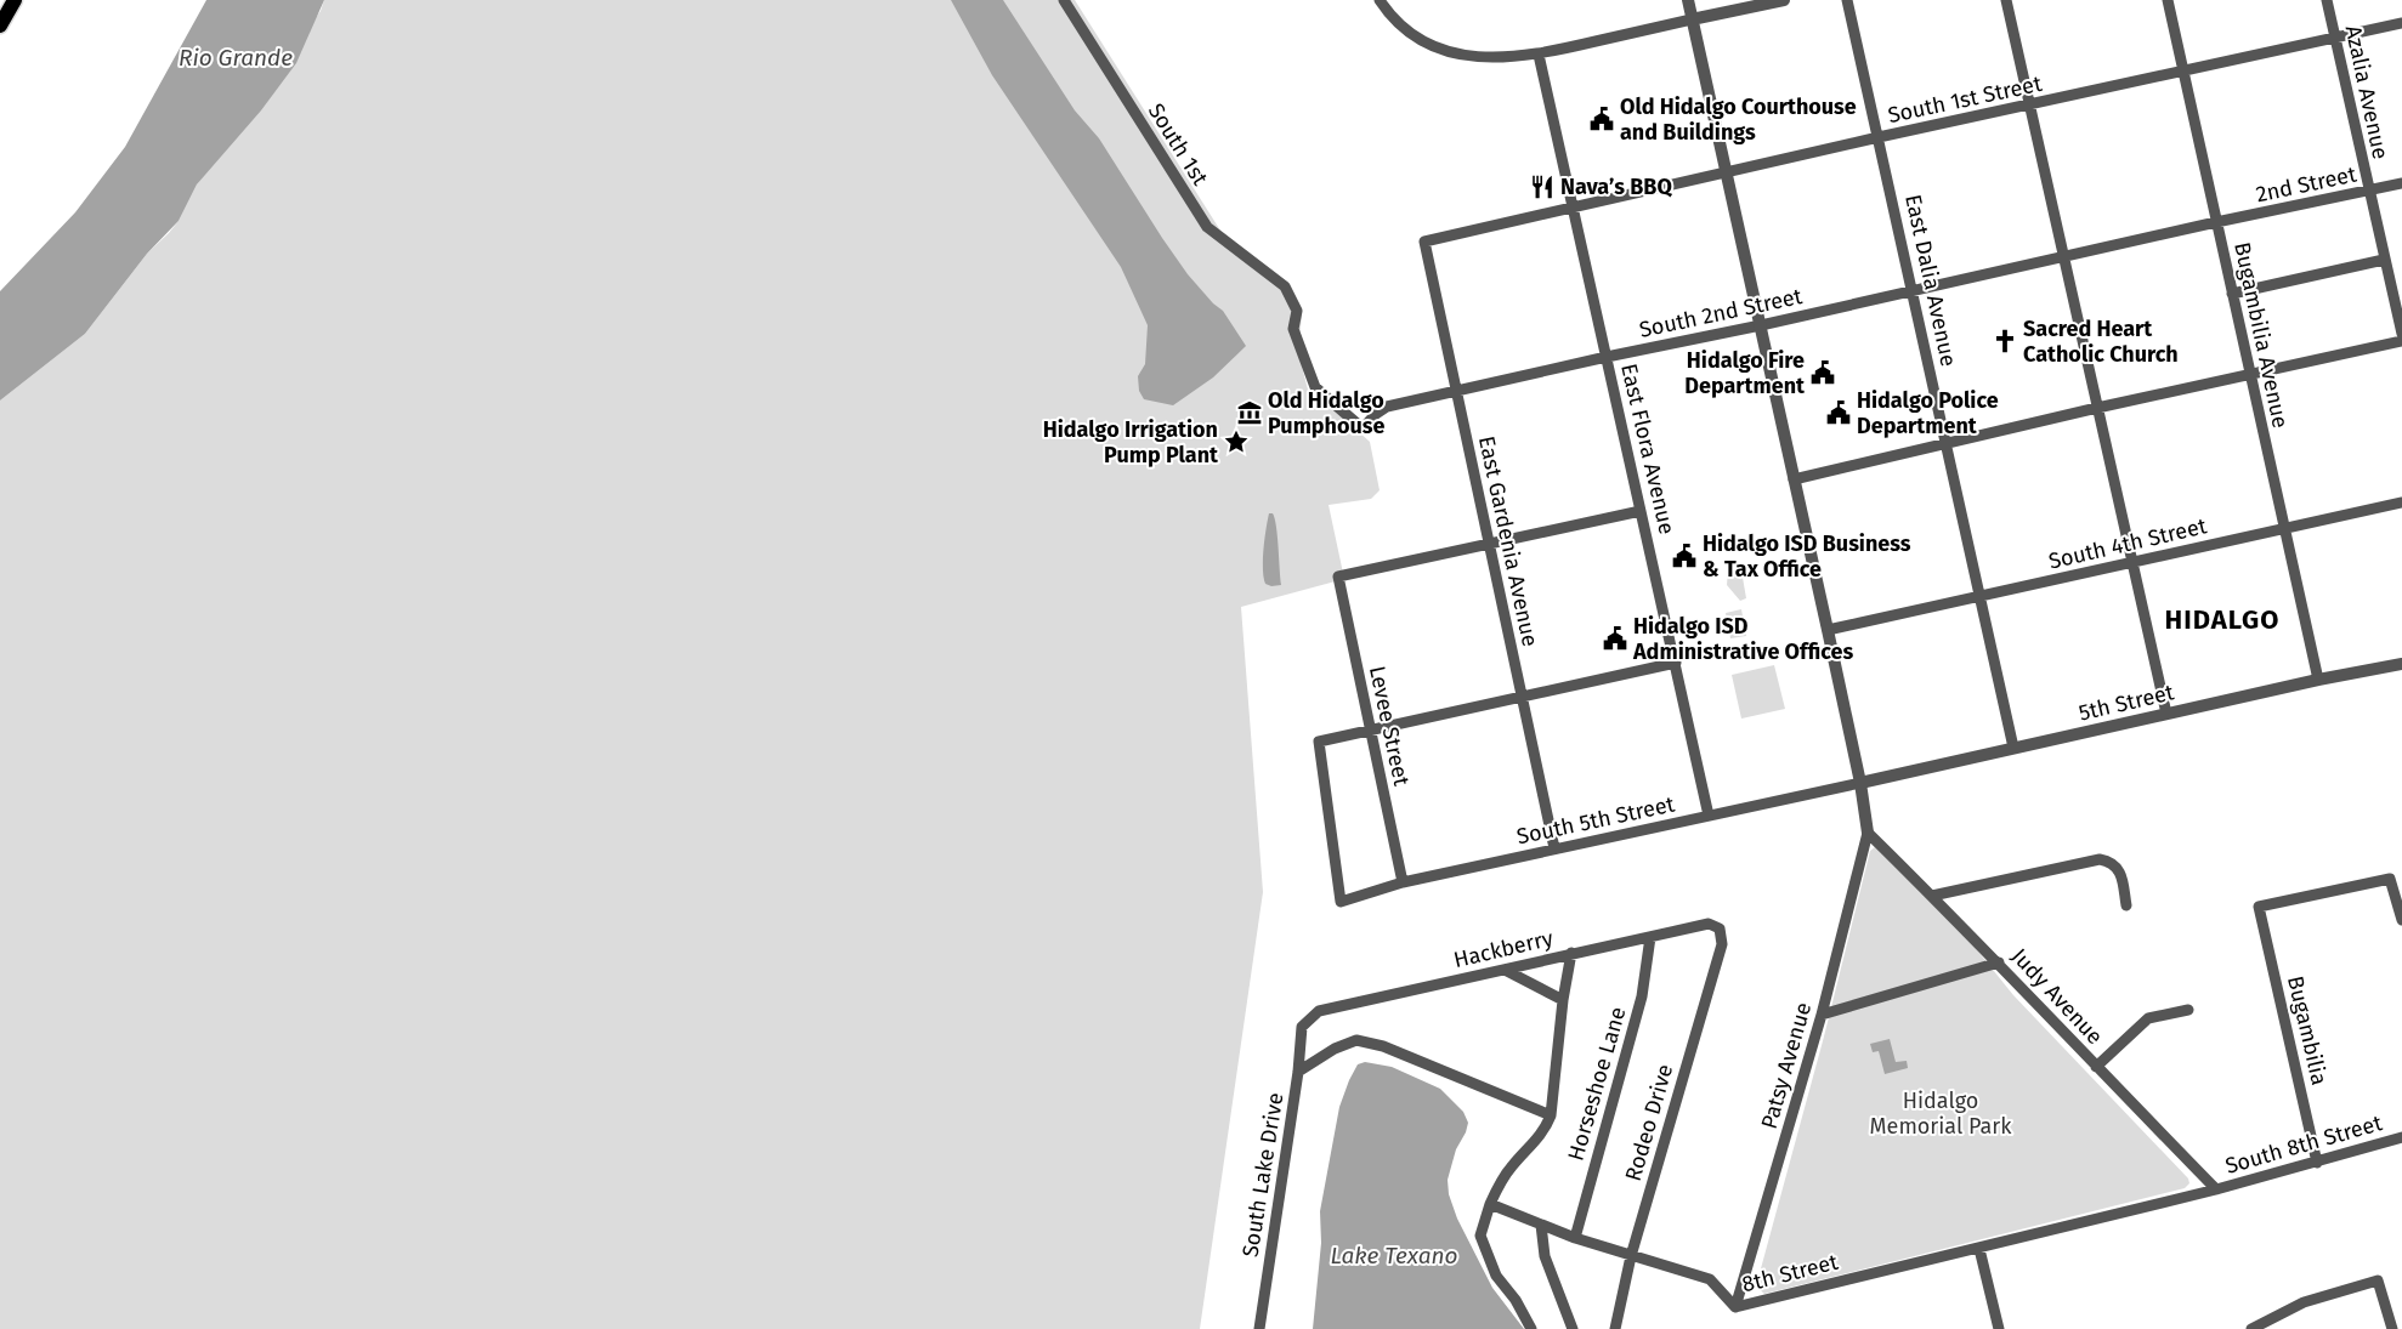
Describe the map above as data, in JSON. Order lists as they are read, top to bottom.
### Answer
{
  "streets": {
    "street": [
      "Azalia Avenue",
      "South 1st Street",
      "South 1st",
      "2nd Street",
      "East Dalia Avenue",
      "South 2nd Street",
      "Bugambilia Avenue",
      "East Flora Avenue",
      "East Gardenia Avenue",
      "South 4th Street",
      "5th Street",
      "Levee Street",
      "South 5th Street",
      "Hackberry",
      "Judy Avenue",
      "Bugambilia",
      "Patsy Avenue",
      "Horseshoe Lane",
      "Rodeo Drive",
      "South 8th Street",
      "South Lake Drive",
      "8th Street"
    ]
  },
  "crossings": [
    ["Azalia Avenue", "South 1st Street"],
    ["Azalia Avenue", "2nd Street"],
    ["South 1st Street", "East Dalia Avenue"],
    ["South 1st Street", "Bugambilia Avenue"],
    ["South 1st Street", "East Flora Avenue"],
    ["South 1st Street", "East Gardenia Avenue"],
    ["South 1st", "South 2nd Street"],
    ["2nd Street", "South 2nd Street"],
    ["2nd Street", "Bugambilia Avenue"],
    ["East Dalia Avenue", "South 2nd Street"],
    ["East Dalia Avenue", "South 4th Street"],
    ["East Dalia Avenue", "5th Street"],
    ["South 2nd Street", "Bugambilia Avenue"],
    ["South 2nd Street", "East Flora Avenue"],
    ["South 2nd Street", "East Gardenia Avenue"],
    ["Bugambilia Avenue", "South 4th Street"],
    ["Bugambilia Avenue", "5th Street"],
    ["East Flora Avenue", "South 5th Street"],
    ["East Gardenia Avenue", "Levee Street"],
    ["East Gardenia Avenue", "South 5th Street"],
    ["5th Street", "South 5th Street"],
    ["Levee Street", "South 5th Street"],
    ["Hackberry", "Horseshoe Lane"],
    ["Hackberry", "Rodeo Drive"],
    ["Hackberry", "South Lake Drive"],
    ["Judy Avenue", "Patsy Avenue"],
    ["Judy Avenue", "South 8th Street"],
    ["Judy Avenue", "8th Street"],
    ["Bugambilia", "South 8th Street"],
    ["Patsy Avenue", "8th Street"],
    ["Horseshoe Lane", "8th Street"],
    ["Rodeo Drive", "8th Street"],
    ["South 8th Street", "8th Street"]
  ],
  "districts": ["HIDALGO"],
  "water": ["Rio Grande", "Lake Texano"],
  "parks": ["Hidalgo Memorial Park"],
  "places": {
    "public building": [
      "Old Hidalgo Courthouse and Buildings",
      "Hidalgo Fire Department",
      "Hidalgo Police Department",
      "Hidalgo ISD Business & Tax Office",
      "Hidalgo ISD Administrative Offices"
    ],
    "restaurant": ["Nava’s BBQ"],
    "church": ["Sacred Heart Catholic Church"],
    "museum": ["Old Hidalgo Pumphouse"],
    "place": ["Hidalgo Irrigation Pump Plant"]
  }
}
